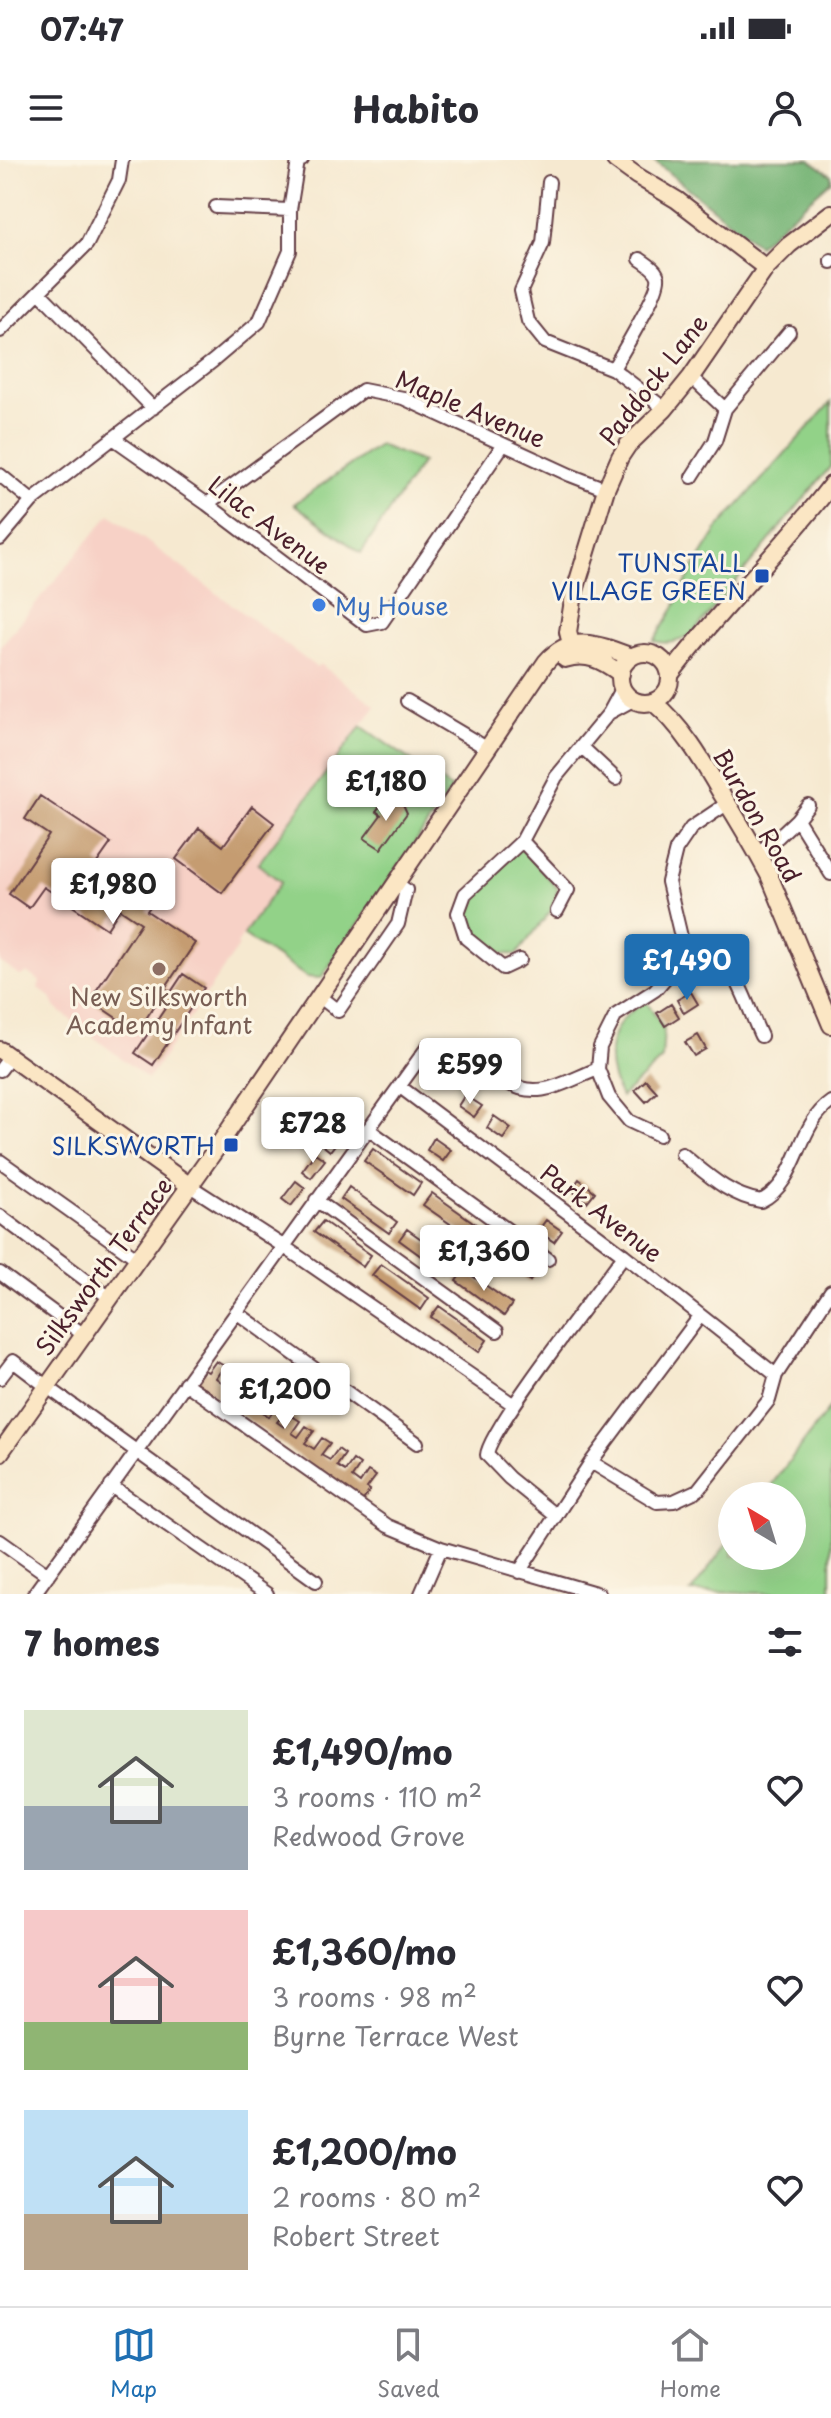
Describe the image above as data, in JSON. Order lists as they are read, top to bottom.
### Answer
{
  "streets": {
    "street": [
      "Paddock Lane",
      "Maple Avenue",
      "Lilac Avenue",
      "Burdon Road",
      "Park Avenue",
      "Silksworth Terrace"
    ]
  },
  "crossings": [
    ["Paddock Lane", "Maple Avenue"],
    ["Paddock Lane", "Silksworth Terrace"],
    ["Maple Avenue", "Lilac Avenue"]
  ],
  "places": {
    "transit": ["TUNSTALL VILLAGE GREEN", "SILKSWORTH"],
    "other": ["My House", "New Silksworth Academy Infant"]
  },
  "north": "top left",
  "page": {
    "status": "07:47",
    "header": "Habito",
    "price": [
      "£1,180",
      "£1,980",
      "£1,490",
      "£599",
      "£728",
      "£1,360",
      "£1,200"
    ],
    "heading": "7 homes",
    "list": [
      {
        "name": "£1,490/mo",
        "note": "3 rooms · 110 m² · Redwood Grove"
      },
      {
        "name": "£1,360/mo",
        "note": "3 rooms · 98 m² · Byrne Terrace West"
      },
      {
        "name": "£1,200/mo",
        "note": "2 rooms · 80 m² · Robert Street"
      }
    ],
    "tabs": ["Map", "Saved", "Home"]
  }
}
